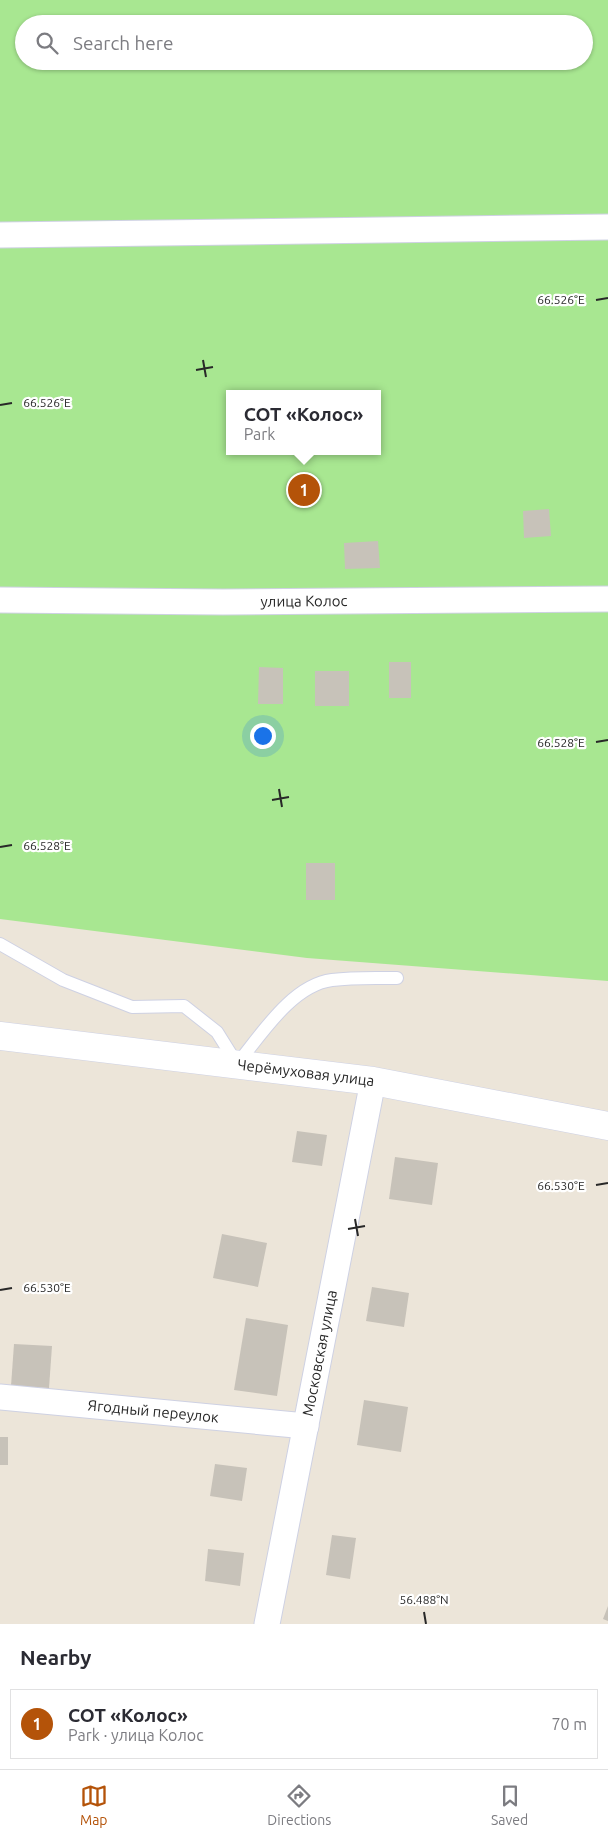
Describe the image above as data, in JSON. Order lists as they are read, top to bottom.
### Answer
{
  "streets": {
    "street": [
      "улица Колос",
      "Черёмуховая улица",
      "Московская улица",
      "Ягодный переулок"
    ]
  },
  "crossings": [
    ["Черёмуховая улица", "Московская улица"],
    ["Московская улица", "Ягодный переулок"]
  ],
  "page": {
    "search": "Search here",
    "popup": ["СОТ «Колос»", "Park"],
    "pins": "1",
    "heading": "Nearby",
    "list": [
      {
        "mark": "1",
        "name": "СОТ «Колос»",
        "note": "Park · улица Колос",
        "value": "70 m"
      }
    ],
    "nav": ["Map", "Directions", "Saved"]
  },
  "coordinates": [
    "66.526°E",
    "66.528°E",
    "66.530°E",
    "56.488°N"
  ]
}
